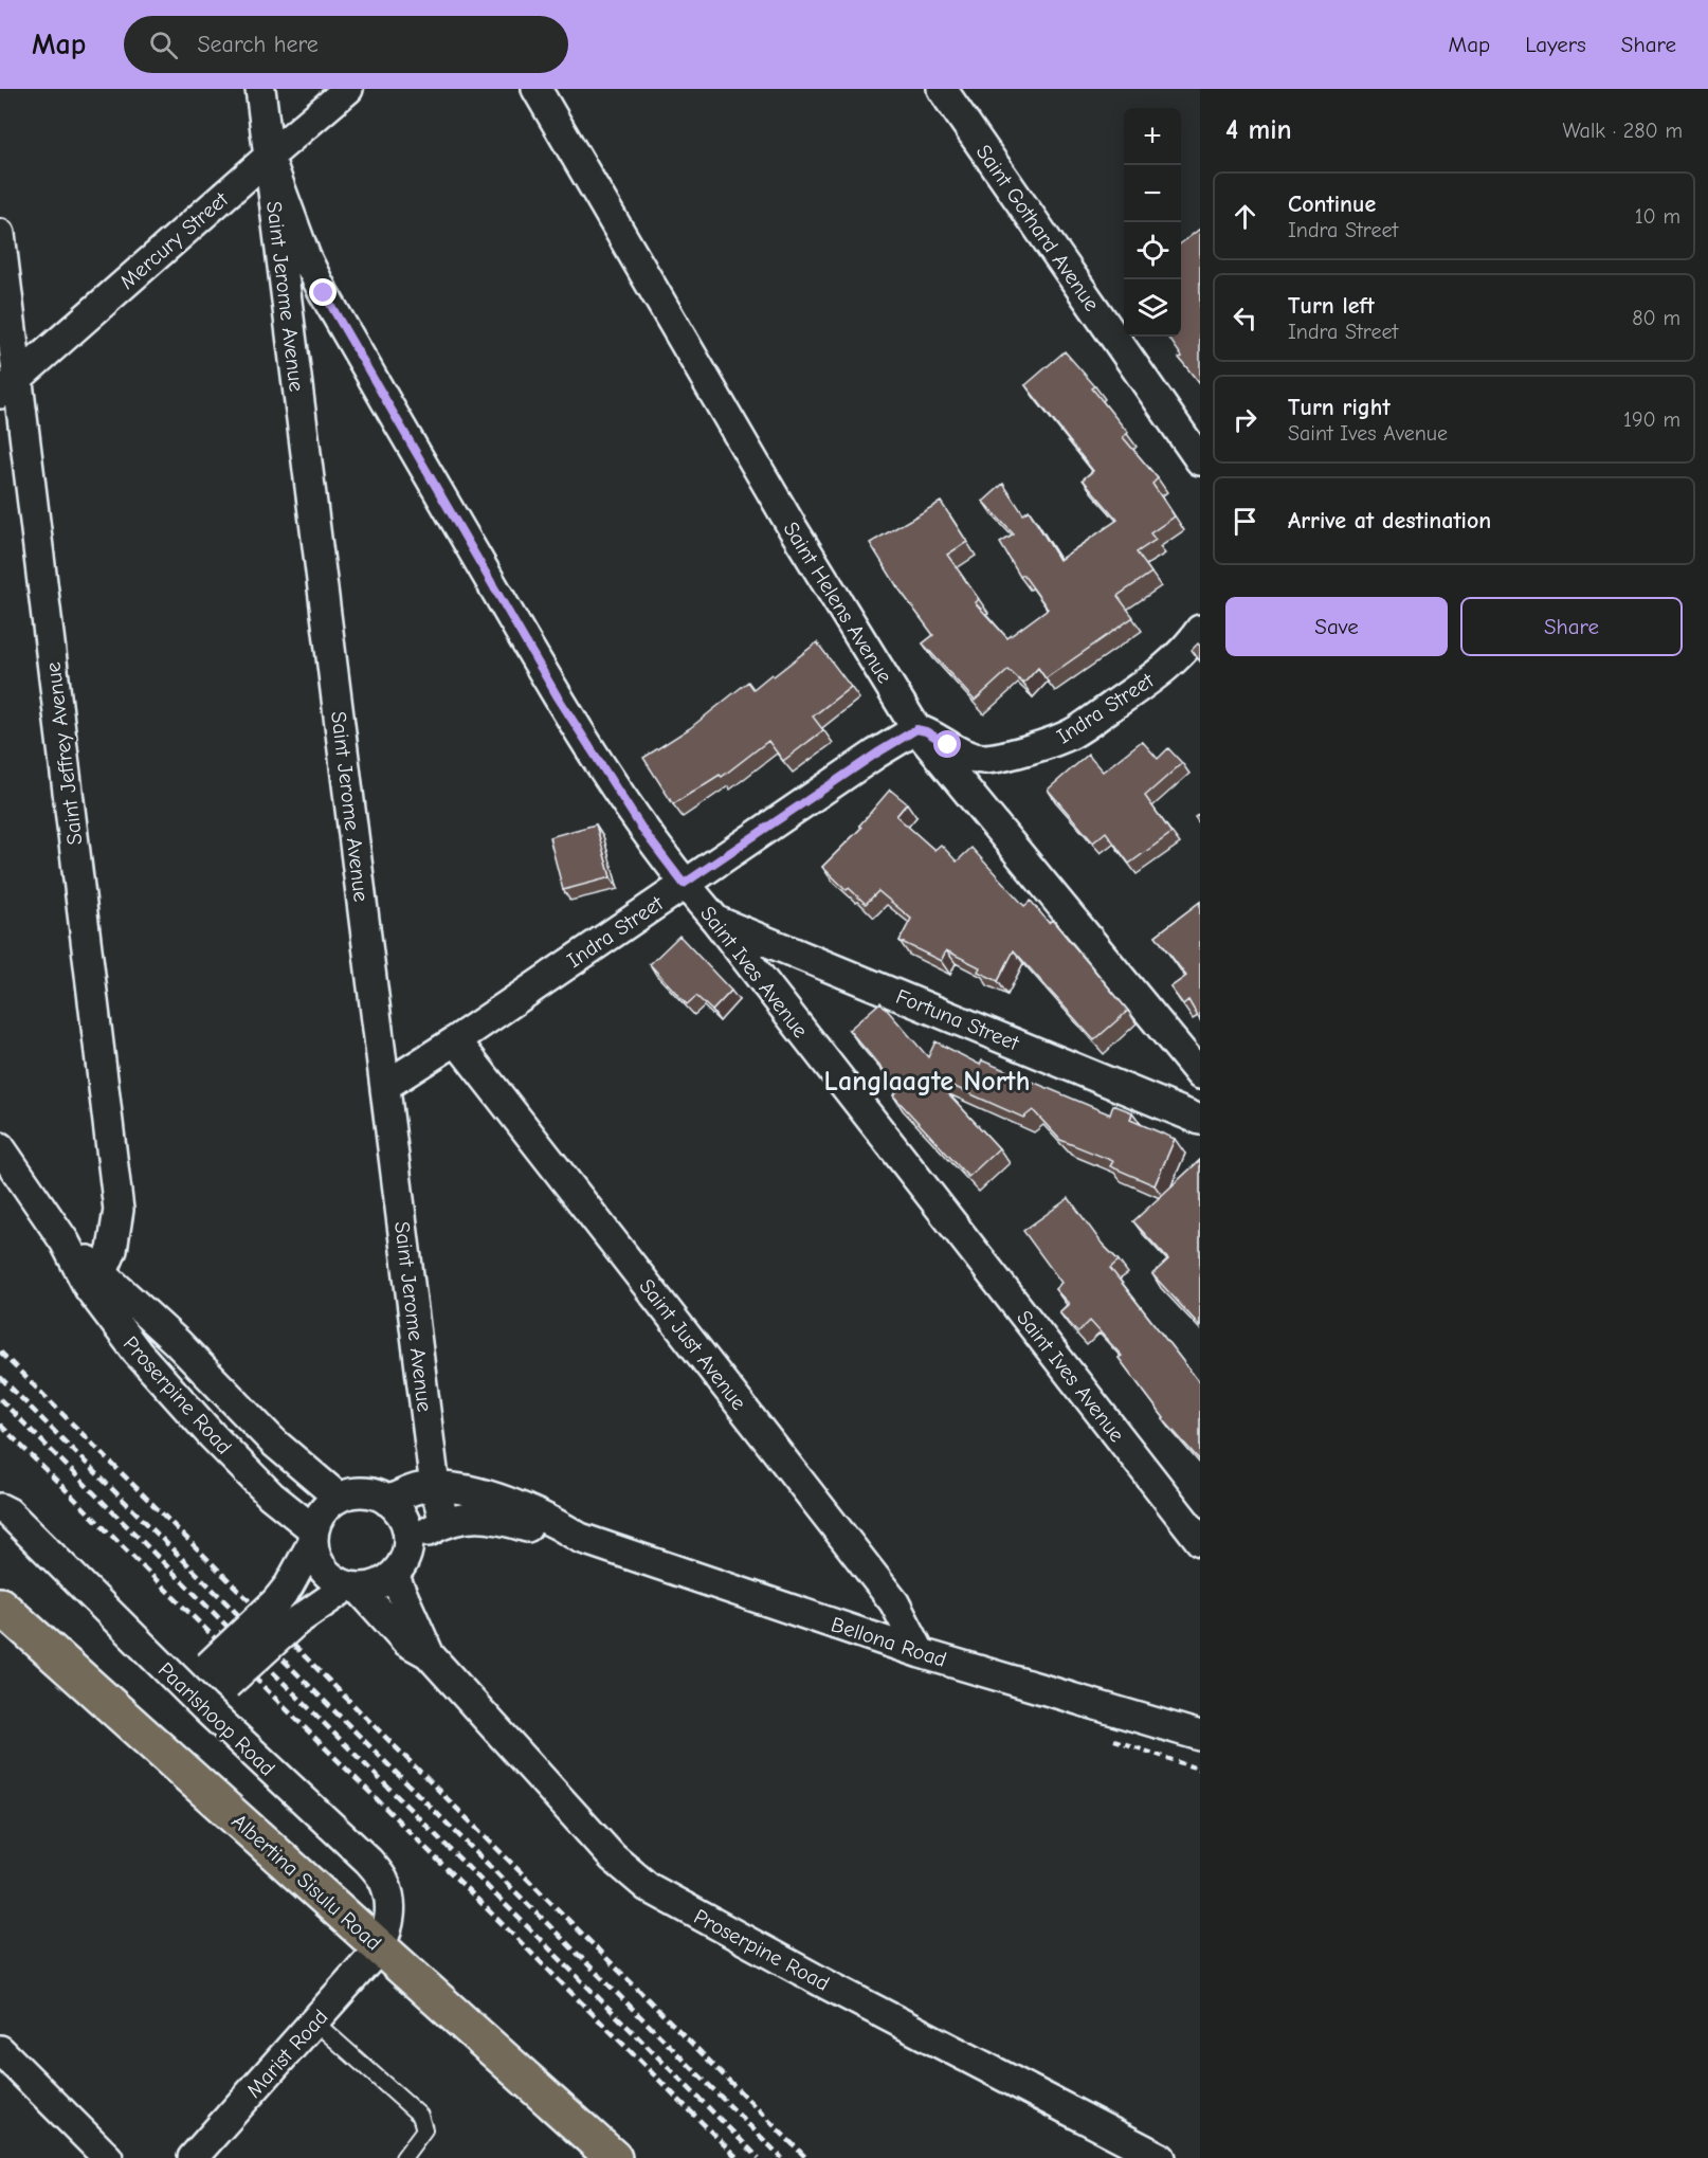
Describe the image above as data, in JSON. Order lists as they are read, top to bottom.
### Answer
{
  "streets": {
    "main road": ["Albertina Sisulu Road"],
    "street": [
      "Saint Gothard Avenue",
      "Mercury Street",
      "Saint Jerome Avenue",
      "Saint Helens Avenue",
      "Indra Street",
      "Saint Jeffrey Avenue",
      "Saint Ives Avenue",
      "Fortuna Street",
      "Saint Just Avenue",
      "Proserpine Road",
      "Bellona Road",
      "Paarlshoop Road",
      "Marist Road"
    ]
  },
  "crossings": [
    ["Mercury Street", "Saint Jerome Avenue"],
    ["Mercury Street", "Saint Jeffrey Avenue"],
    ["Mercury Street", "Saint Ives Avenue"],
    ["Saint Jerome Avenue", "Indra Street"],
    ["Saint Jerome Avenue", "Saint Ives Avenue"],
    ["Saint Jerome Avenue", "Bellona Road"],
    ["Saint Helens Avenue", "Indra Street"],
    ["Indra Street", "Saint Ives Avenue"],
    ["Indra Street", "Saint Just Avenue"],
    ["Saint Jeffrey Avenue", "Proserpine Road"],
    ["Saint Ives Avenue", "Fortuna Street"],
    ["Saint Just Avenue", "Bellona Road"],
    ["Paarlshoop Road", "Albertina Sisulu Road"],
    ["Paarlshoop Road", "Marist Road"],
    ["Albertina Sisulu Road", "Marist Road"]
  ],
  "districts": ["Langlaagte North"],
  "page": {
    "header": "Map",
    "search": "Search here",
    "nav": ["Map", "Layers", "Share"],
    "heading": ["4 min", "Walk · 280 m"],
    "map_buttons": ["+", "−"],
    "list": [
      ["Continue", "Indra Street", "10 m"],
      ["Turn left", "Indra Street", "80 m"],
      ["Turn right", "Saint Ives Avenue", "190 m"],
      "Arrive at destination"
    ],
    "buttons": ["Save", "Share"]
  }
}
